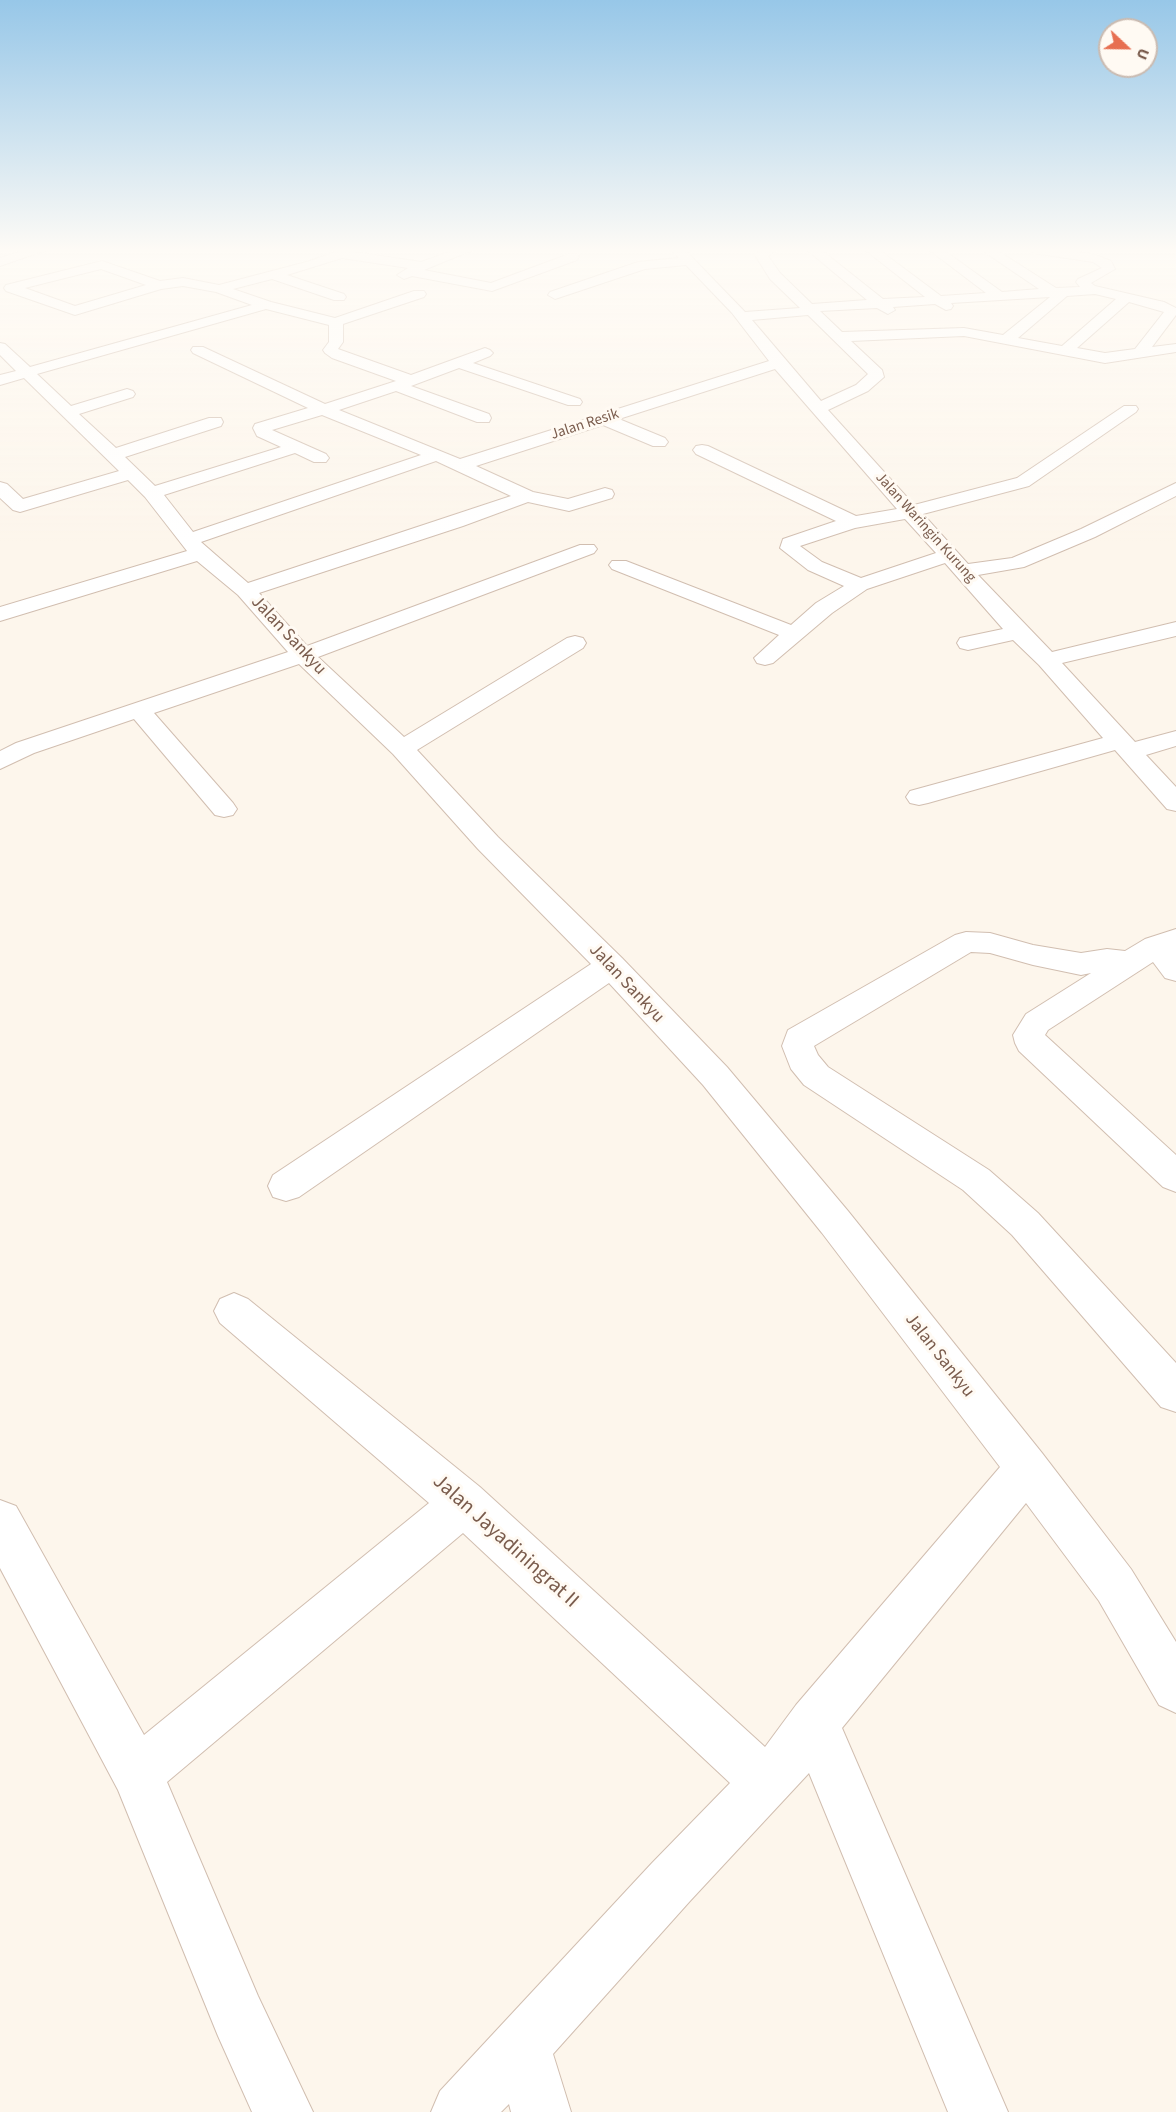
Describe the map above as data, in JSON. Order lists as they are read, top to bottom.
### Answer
{
  "streets": {
    "street": [
      "Jalan Resik",
      "Jalan Waringin Kurung",
      "Jalan Sankyu",
      "Jalan Jayadiningrat II"
    ]
  },
  "crossings": [
    ["Jalan Resik", "Jalan Waringin Kurung"]
  ],
  "north": "right"
}
